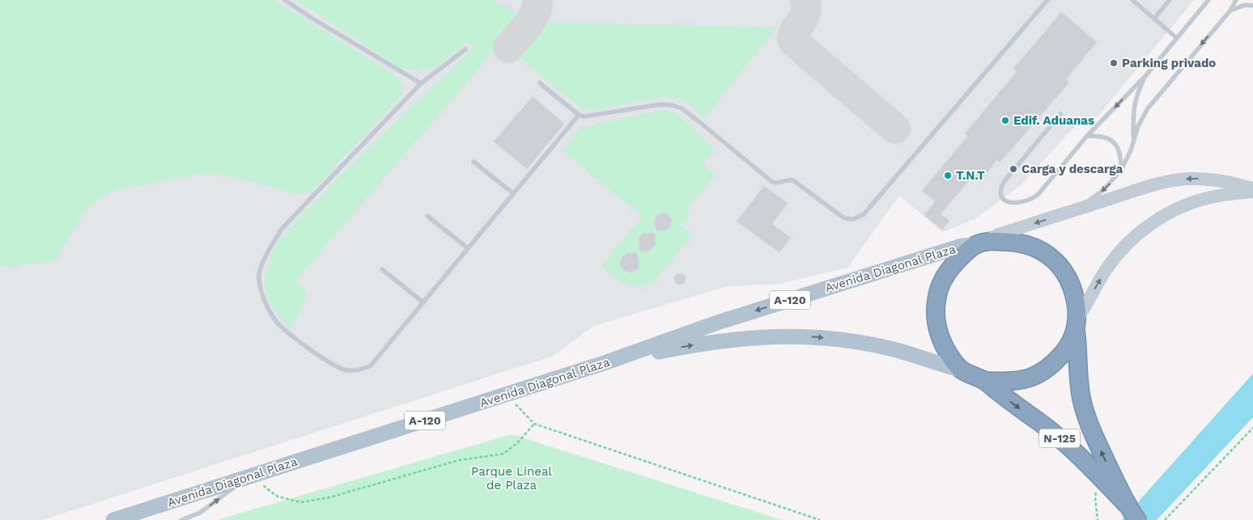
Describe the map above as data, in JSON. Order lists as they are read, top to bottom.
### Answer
{
  "streets": {
    "highway": ["N-125"],
    "main road": ["Avenida Diagonal Plaza", "A-120"]
  },
  "crossings": [
    ["Avenida Diagonal Plaza", "A-120"],
    ["Avenida Diagonal Plaza", "N-125"],
    ["A-120", "N-125"]
  ],
  "parks": ["Parque Lineal de Plaza"],
  "places": [
    "Parking privado",
    "Edif. Aduanas",
    "Carga y descarga",
    "T.N.T"
  ]
}
